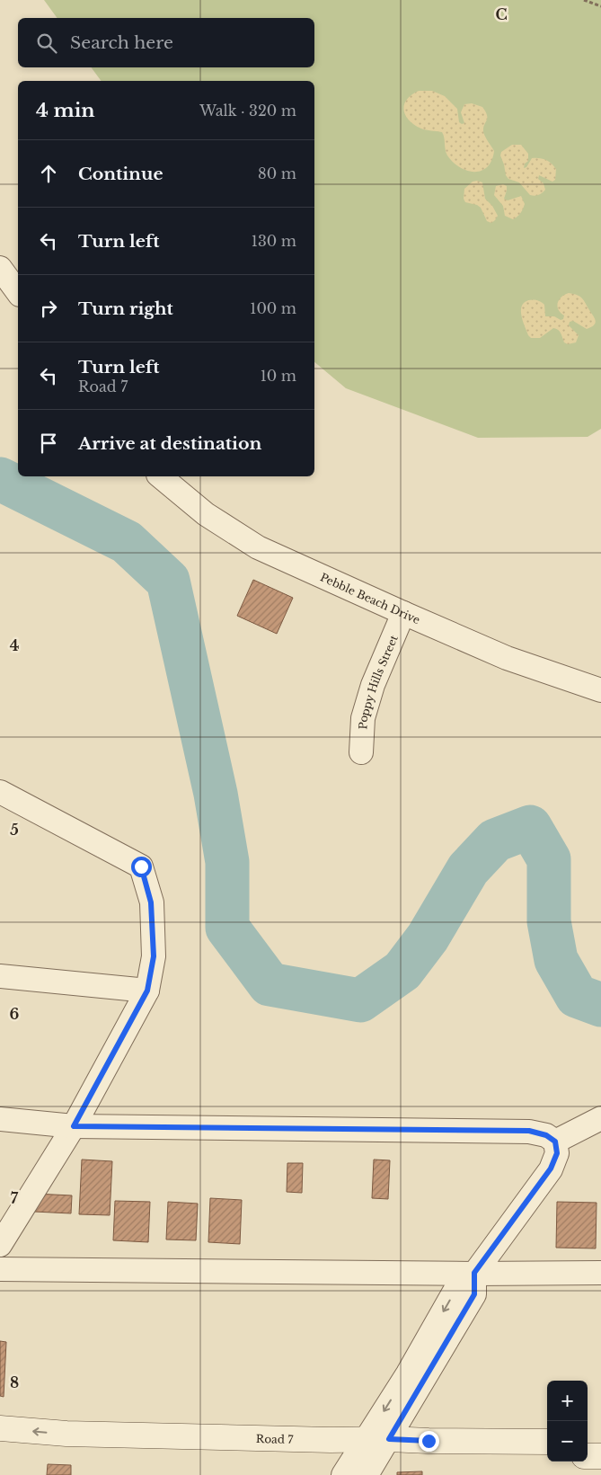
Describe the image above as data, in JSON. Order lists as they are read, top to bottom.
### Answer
{
  "streets": {
    "street": ["Pebble Beach Drive", "Poppy Hills Street", "Road 7"]
  },
  "crossings": [
    ["Pebble Beach Drive", "Poppy Hills Street"]
  ],
  "page": {
    "search": "Search here",
    "heading": ["4 min", "Walk · 320 m"],
    "list": [
      ["Continue", "80 m"],
      ["Turn left", "130 m"],
      ["Turn right", "100 m"],
      ["Turn left", "Road 7", "10 m"],
      "Arrive at destination"
    ],
    "map_buttons": ["+", "−"]
  },
  "grid": {
    "columns": ["C"],
    "rows": [
      "4",
      "5",
      "6",
      "7",
      "8"
    ]
  }
}
